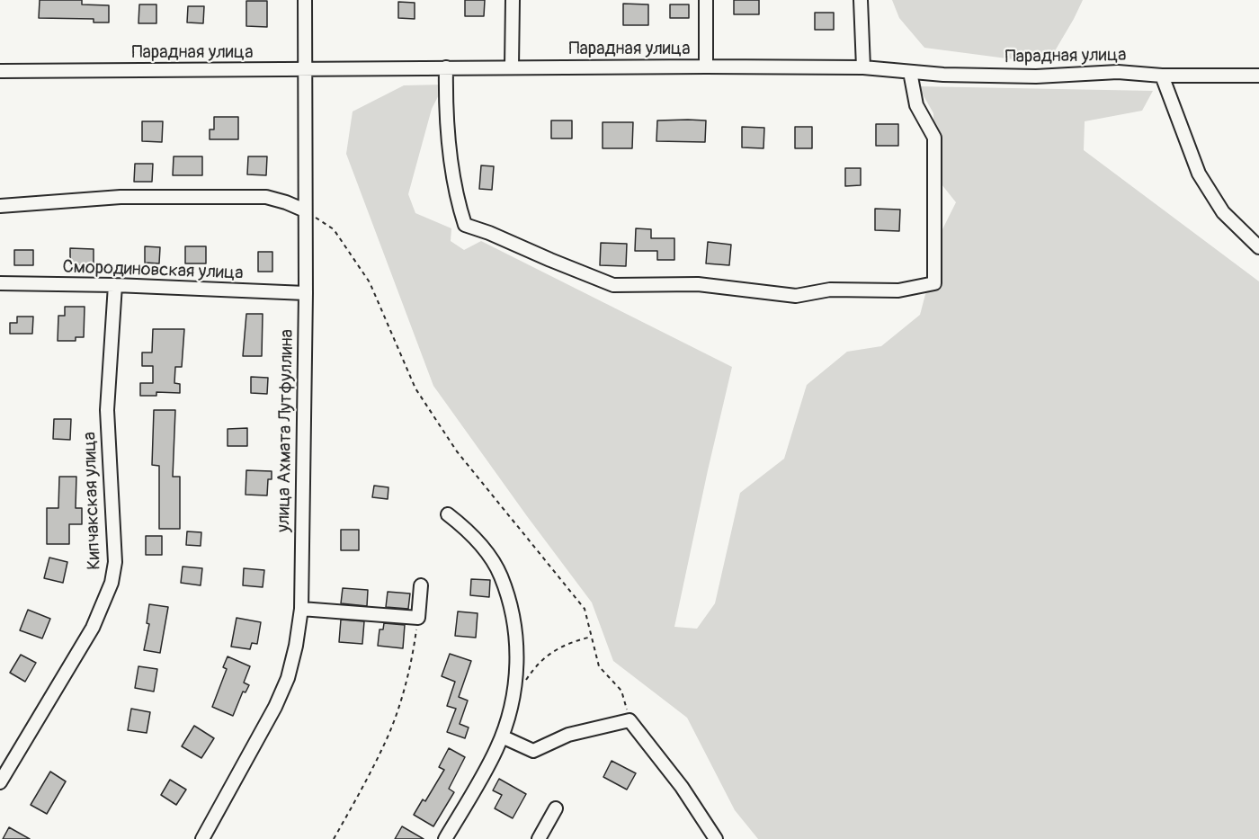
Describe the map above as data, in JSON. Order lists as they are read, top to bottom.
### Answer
{
  "streets": {
    "street": [
      "Парадная улица",
      "Смородиновская улица",
      "улица Ахмата Лутфуллина",
      "Кипчакская улица"
    ]
  },
  "crossings": [
    ["Парадная улица", "улица Ахмата Лутфуллина"],
    ["Смородиновская улица", "улица Ахмата Лутфуллина"],
    ["Смородиновская улица", "Кипчакская улица"]
  ]
}
